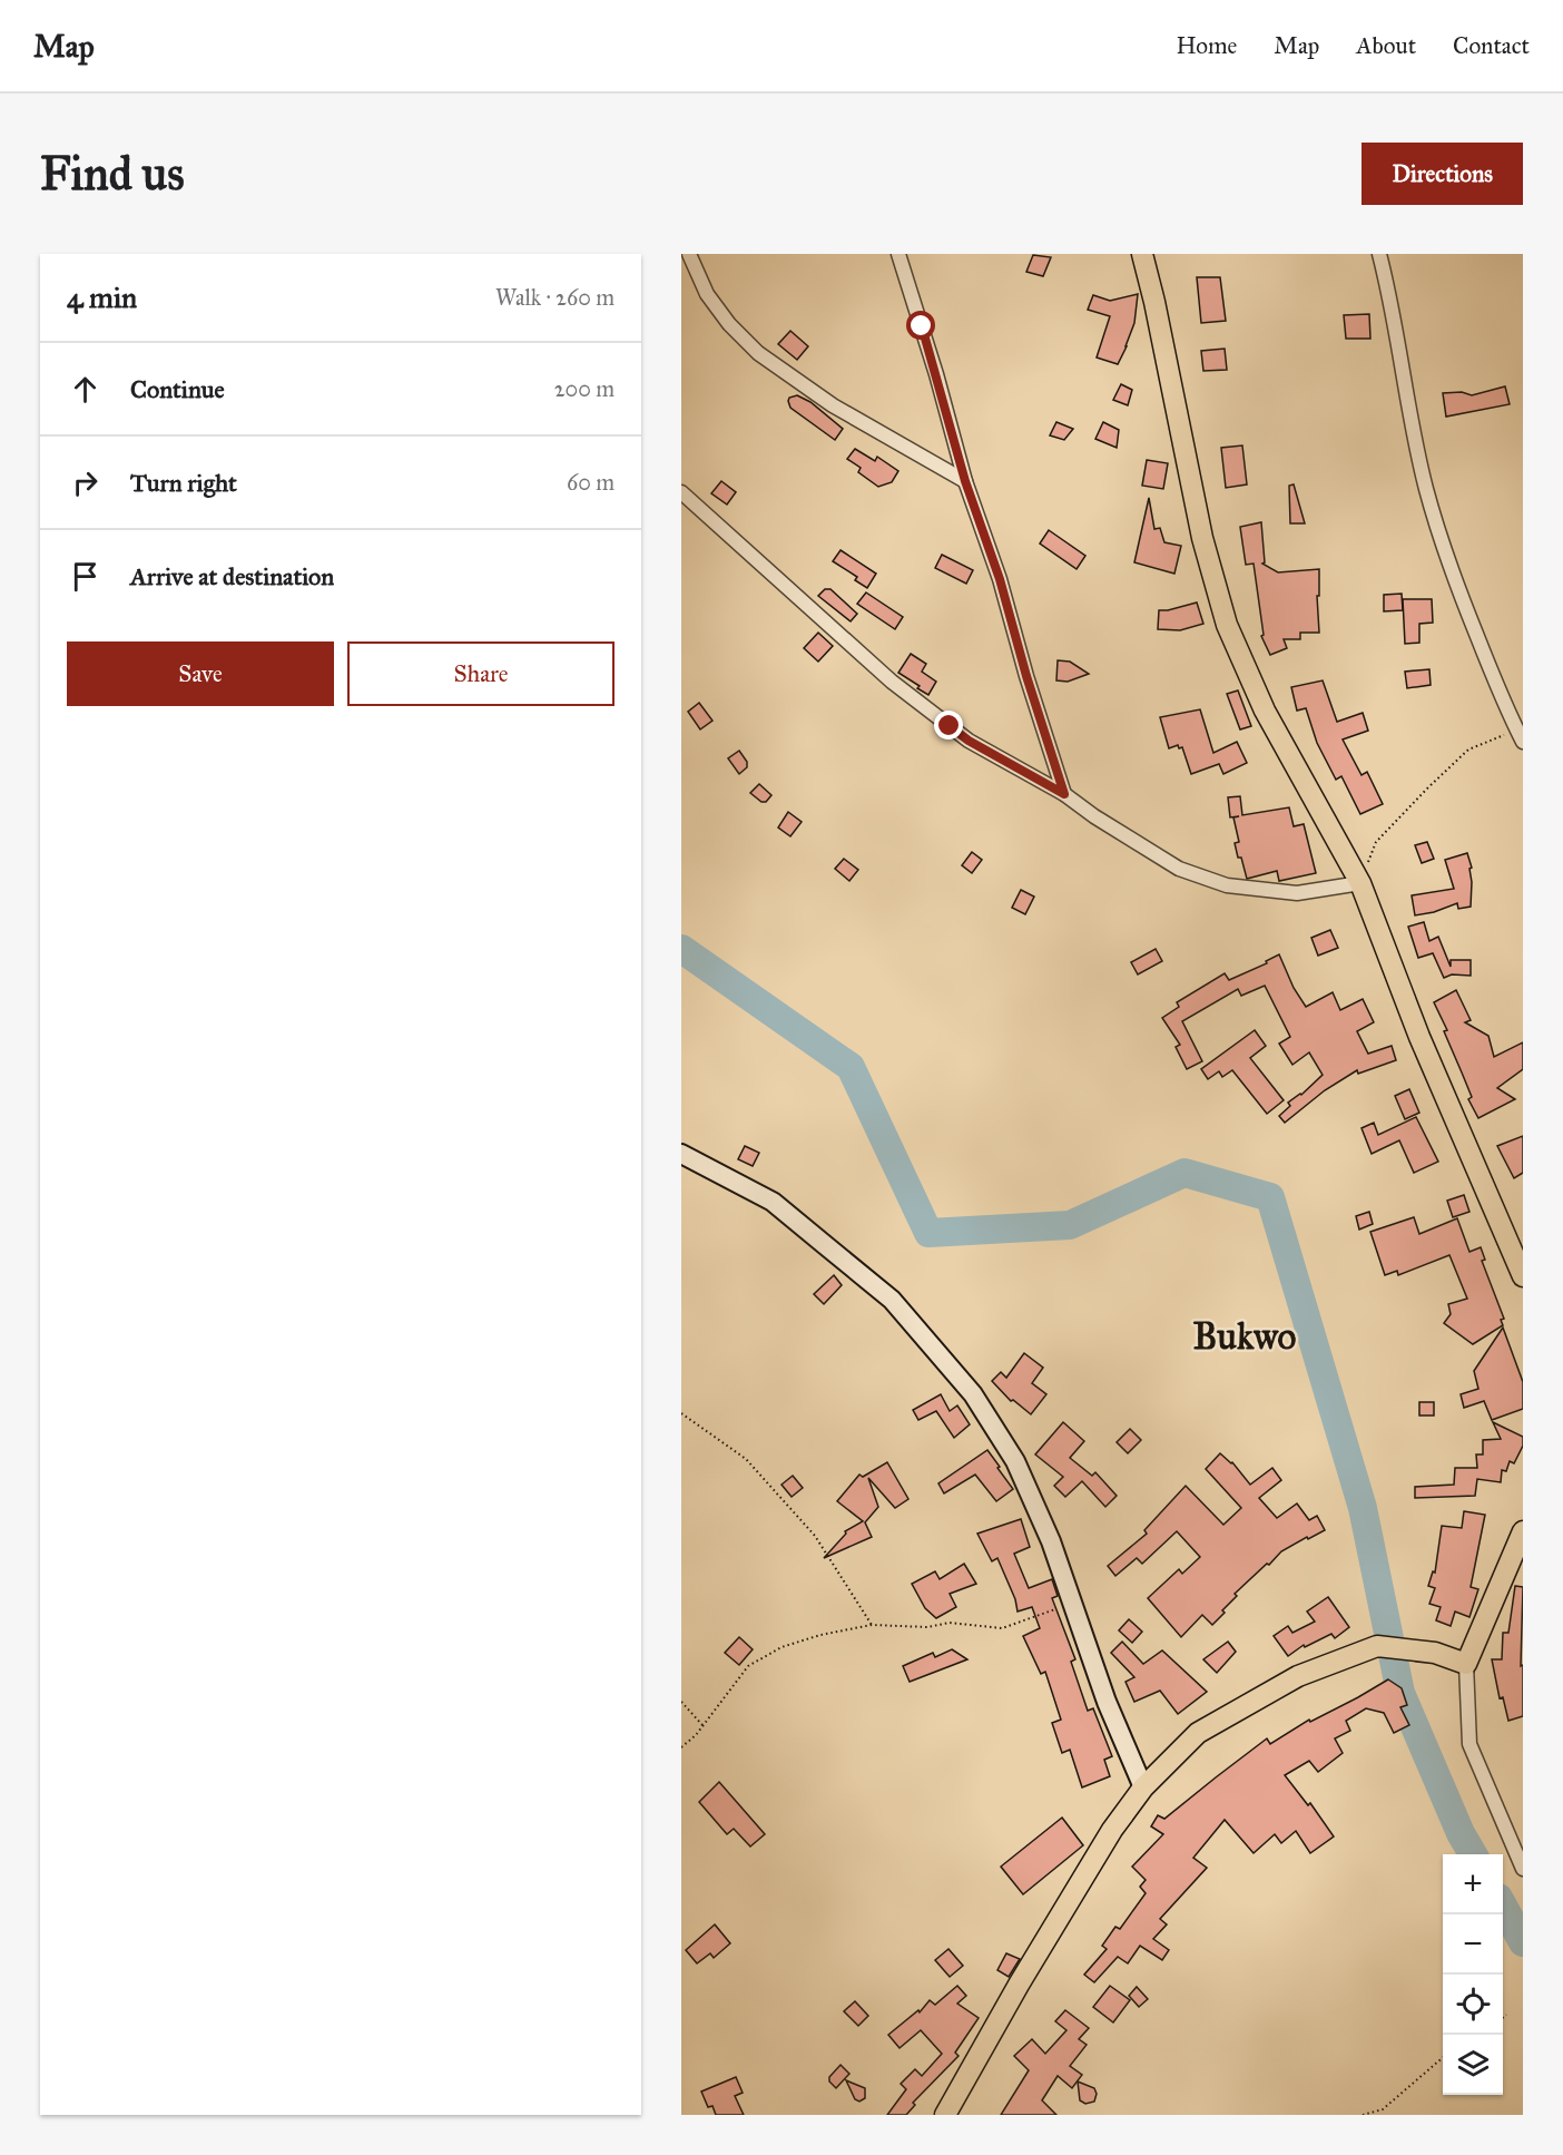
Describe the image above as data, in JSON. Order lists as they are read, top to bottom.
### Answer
{
  "districts": ["Bukwo"],
  "page": {
    "header": "Map",
    "nav": [
      "Home",
      "Map",
      "About",
      "Contact"
    ],
    "buttons": [
      "Directions",
      ["Save", "Share"]
    ],
    "title": "Find us",
    "heading": ["4 min", "Walk · 260 m"],
    "list": [
      ["Continue", "200 m"],
      ["Turn right", "60 m"],
      "Arrive at destination"
    ],
    "map_buttons": ["+", "−"]
  }
}
